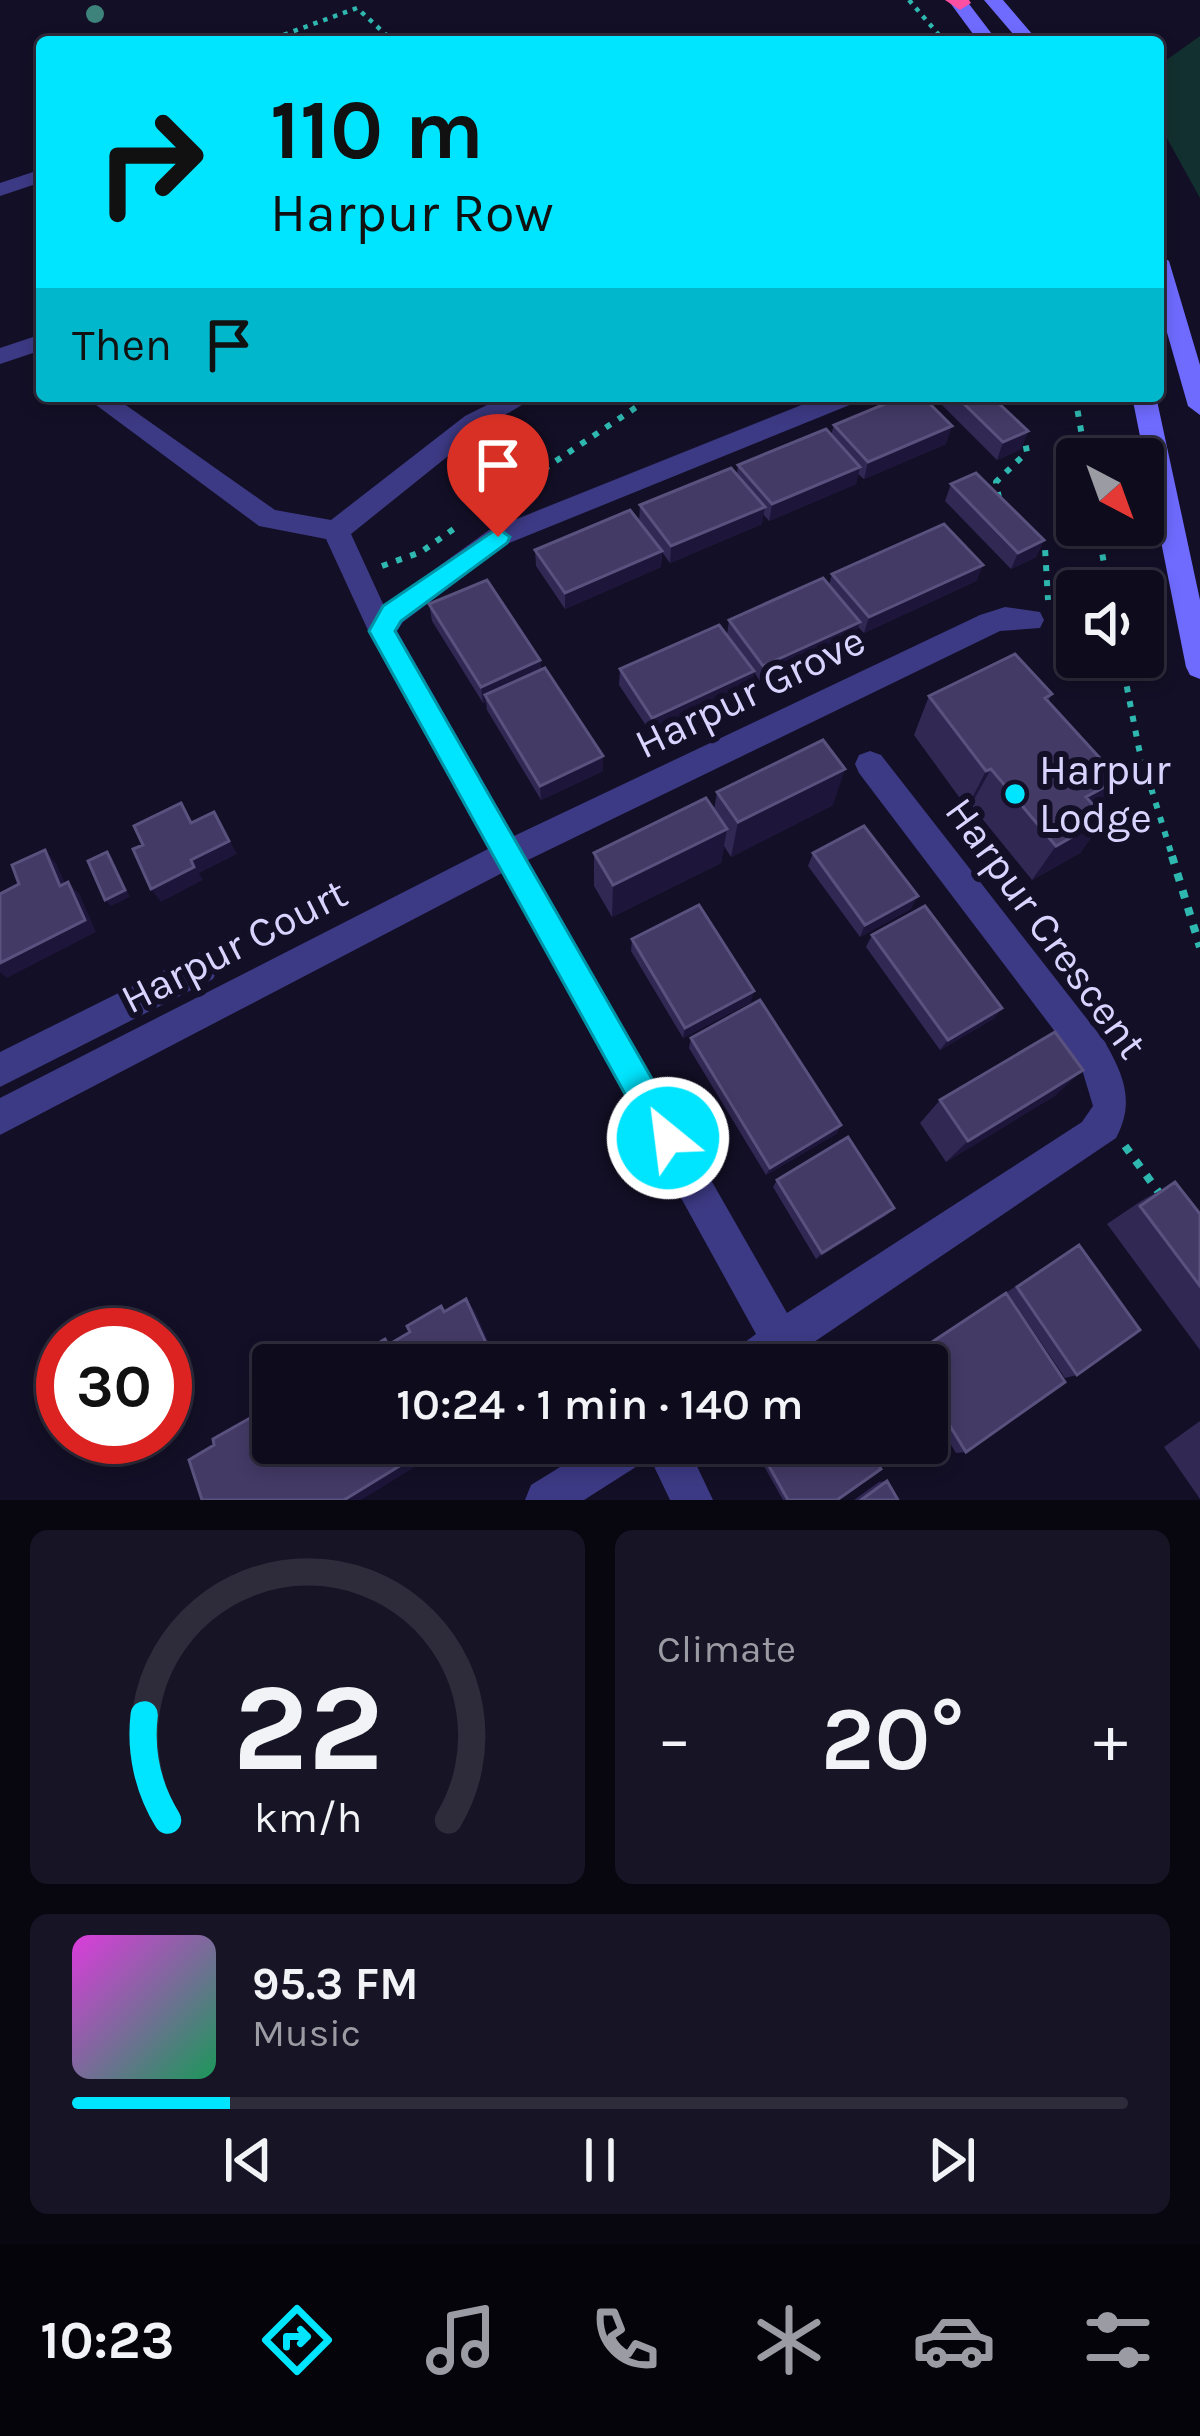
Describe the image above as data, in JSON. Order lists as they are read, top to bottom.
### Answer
{
  "streets": {
    "street": ["Harpur Grove", "Harpur Crescent", "Harpur Court"]
  },
  "crossings": [
    ["Harpur Grove", "Harpur Court"]
  ],
  "places": ["Harpur Lodge"],
  "north": "bottom right",
  "page": {
    "turn": ["110 m", "Harpur Row"],
    "then": "Then",
    "limit": "30",
    "trip": "10:24 · 1 min · 140 m",
    "tile": "Climate",
    "heat": ["−", "20°", "+"],
    "song": ["95.3 FM", "Music"],
    "tabs": "10:23",
    "gauge": ["22", "km/h"]
  }
}
